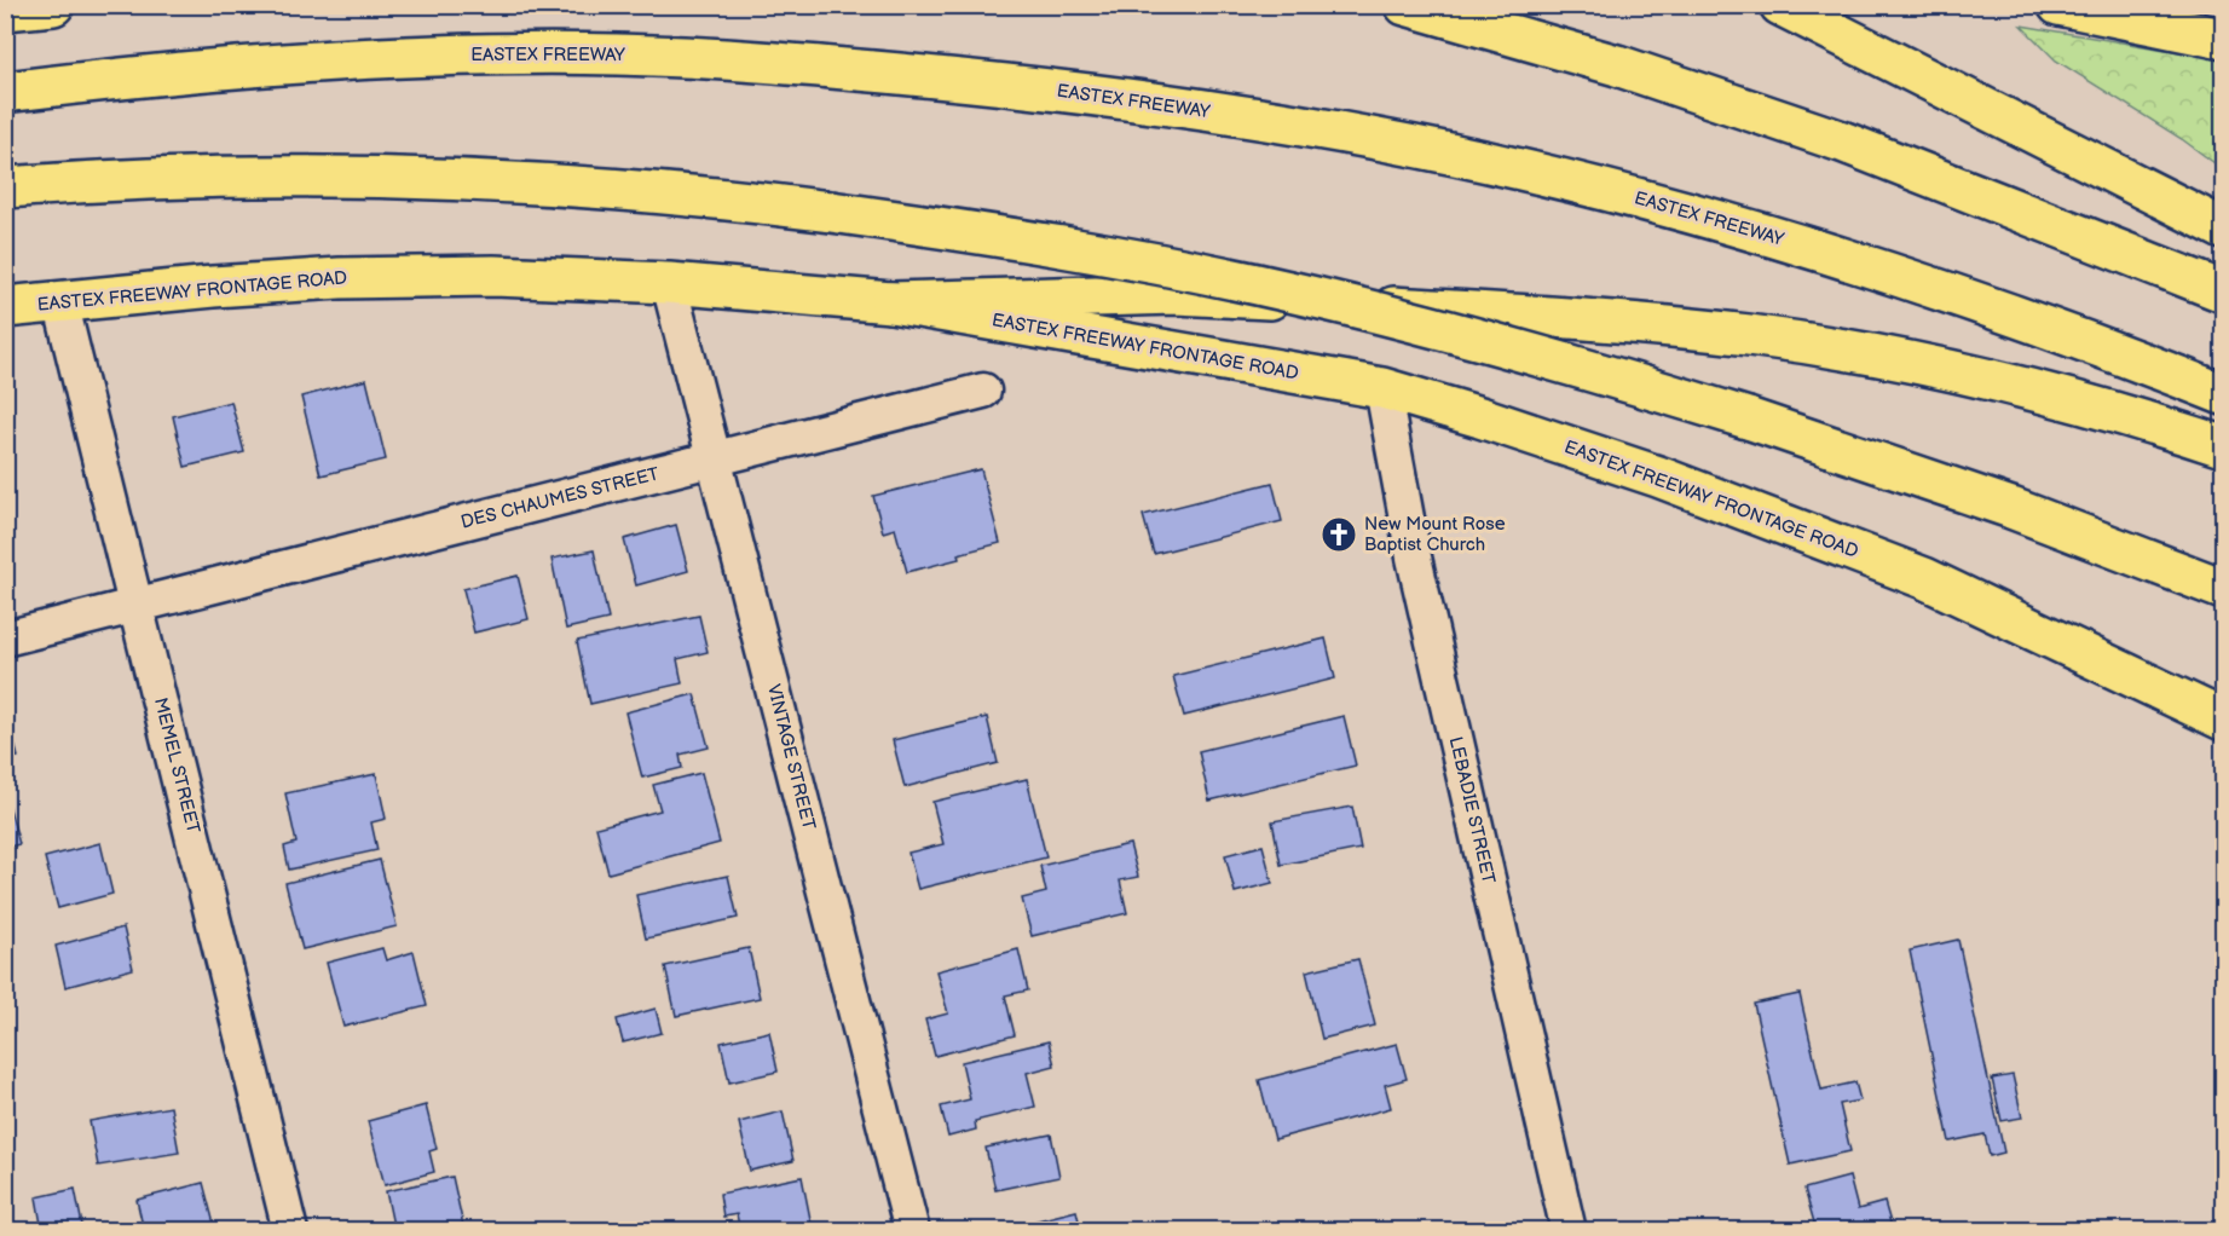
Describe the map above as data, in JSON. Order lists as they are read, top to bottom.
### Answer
{
  "streets": {
    "main road": ["EASTEX FREEWAY", "EASTEX FREEWAY FRONTAGE ROAD"],
    "street": [
      "DES CHAUMES STREET",
      "VINTAGE STREET",
      "MEMEL STREET",
      "LEBADIE STREET"
    ]
  },
  "crossings": [
    ["EASTEX FREEWAY FRONTAGE ROAD", "VINTAGE STREET"],
    ["EASTEX FREEWAY FRONTAGE ROAD", "MEMEL STREET"],
    ["EASTEX FREEWAY FRONTAGE ROAD", "LEBADIE STREET"],
    ["DES CHAUMES STREET", "VINTAGE STREET"],
    ["DES CHAUMES STREET", "MEMEL STREET"]
  ],
  "places": {
    "church": ["New Mount Rose Baptist Church"]
  }
}
